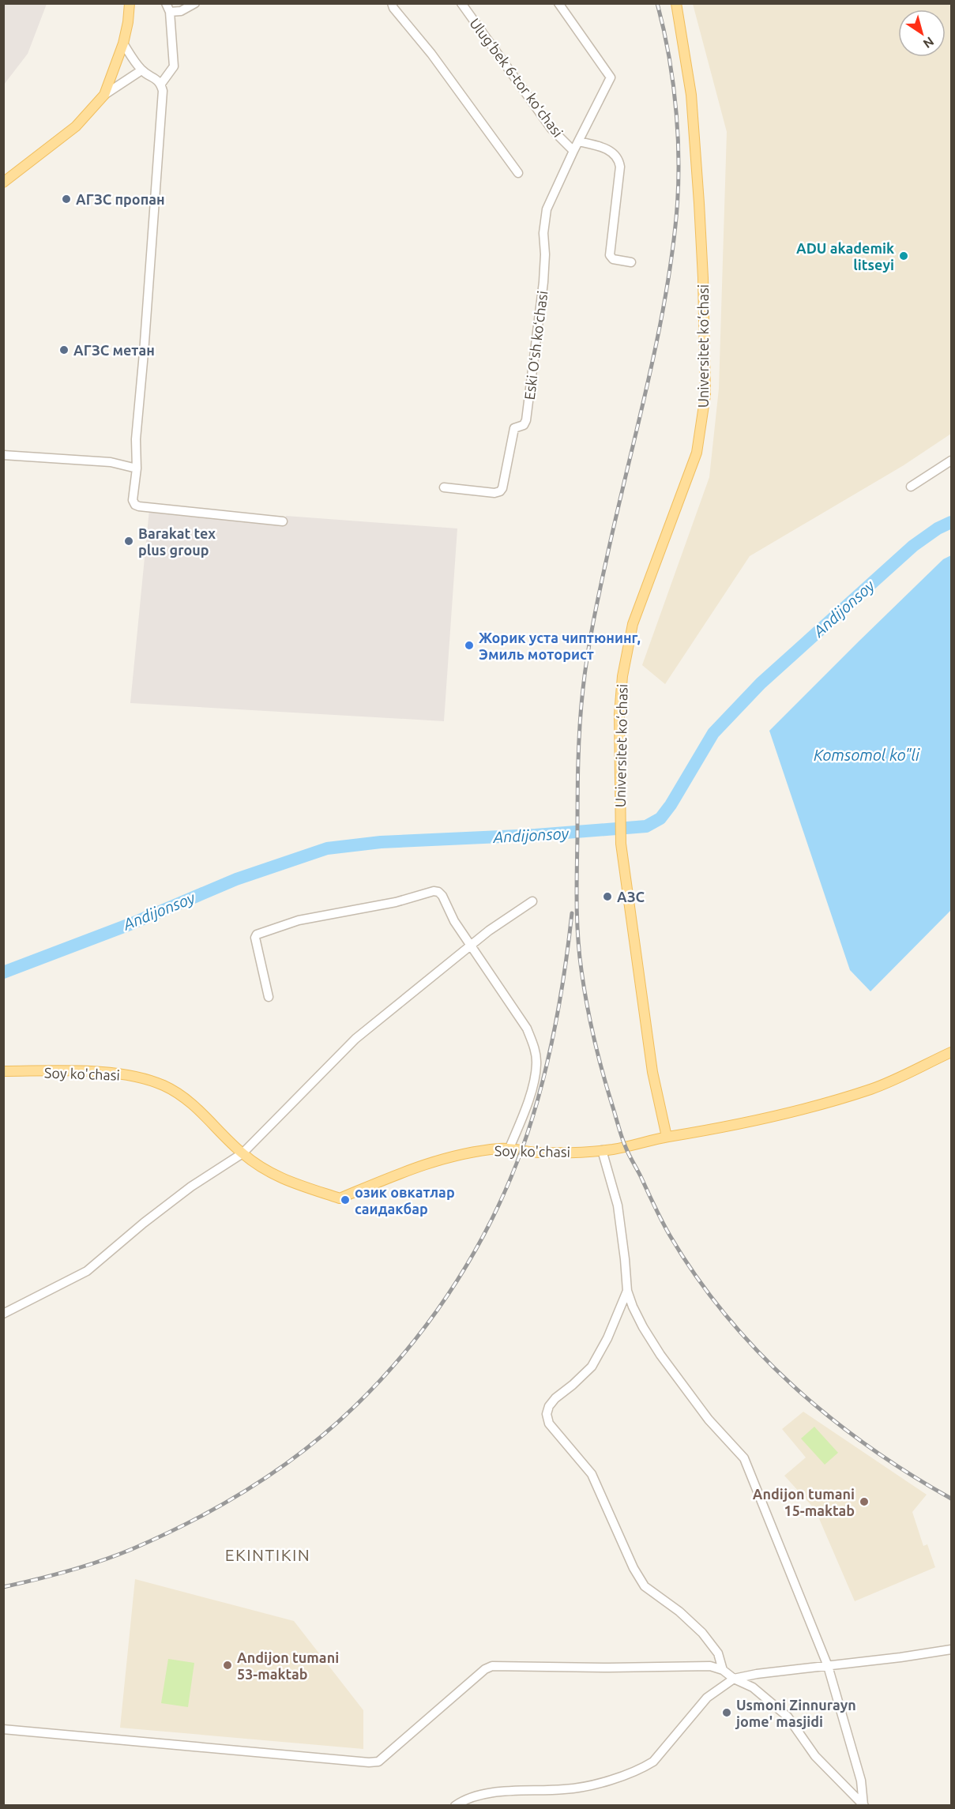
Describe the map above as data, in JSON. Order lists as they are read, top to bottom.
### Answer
{
  "streets": {
    "main road": ["Universitet kо‘chasi", "Soy ko'chasi"],
    "street": ["Ulug‘bek 6-tor koʻchasi", "Eski Oʻsh koʻchasi"]
  },
  "crossings": [
    ["Ulug‘bek 6-tor koʻchasi", "Eski Oʻsh koʻchasi"],
    ["Universitet kо‘chasi", "Soy ko'chasi"]
  ],
  "districts": ["EKINTIKIN"],
  "water": ["Andijonsoy", "Komsomol ko\"li"],
  "places": [
    "АГЗС пропан",
    "ADU akademik litseyi",
    "АГЗС метан",
    "Barakat tex plus group",
    "Жорик уста чиптюнинг, Эмиль моторист",
    "АЗС",
    "озик овкатлар саидакбар",
    "Andijon tumani 15-maktab",
    "Andijon tumani 53-maktab",
    "Usmoni Zinnurayn jome' masjidi"
  ],
  "north": "bottom right"
}
